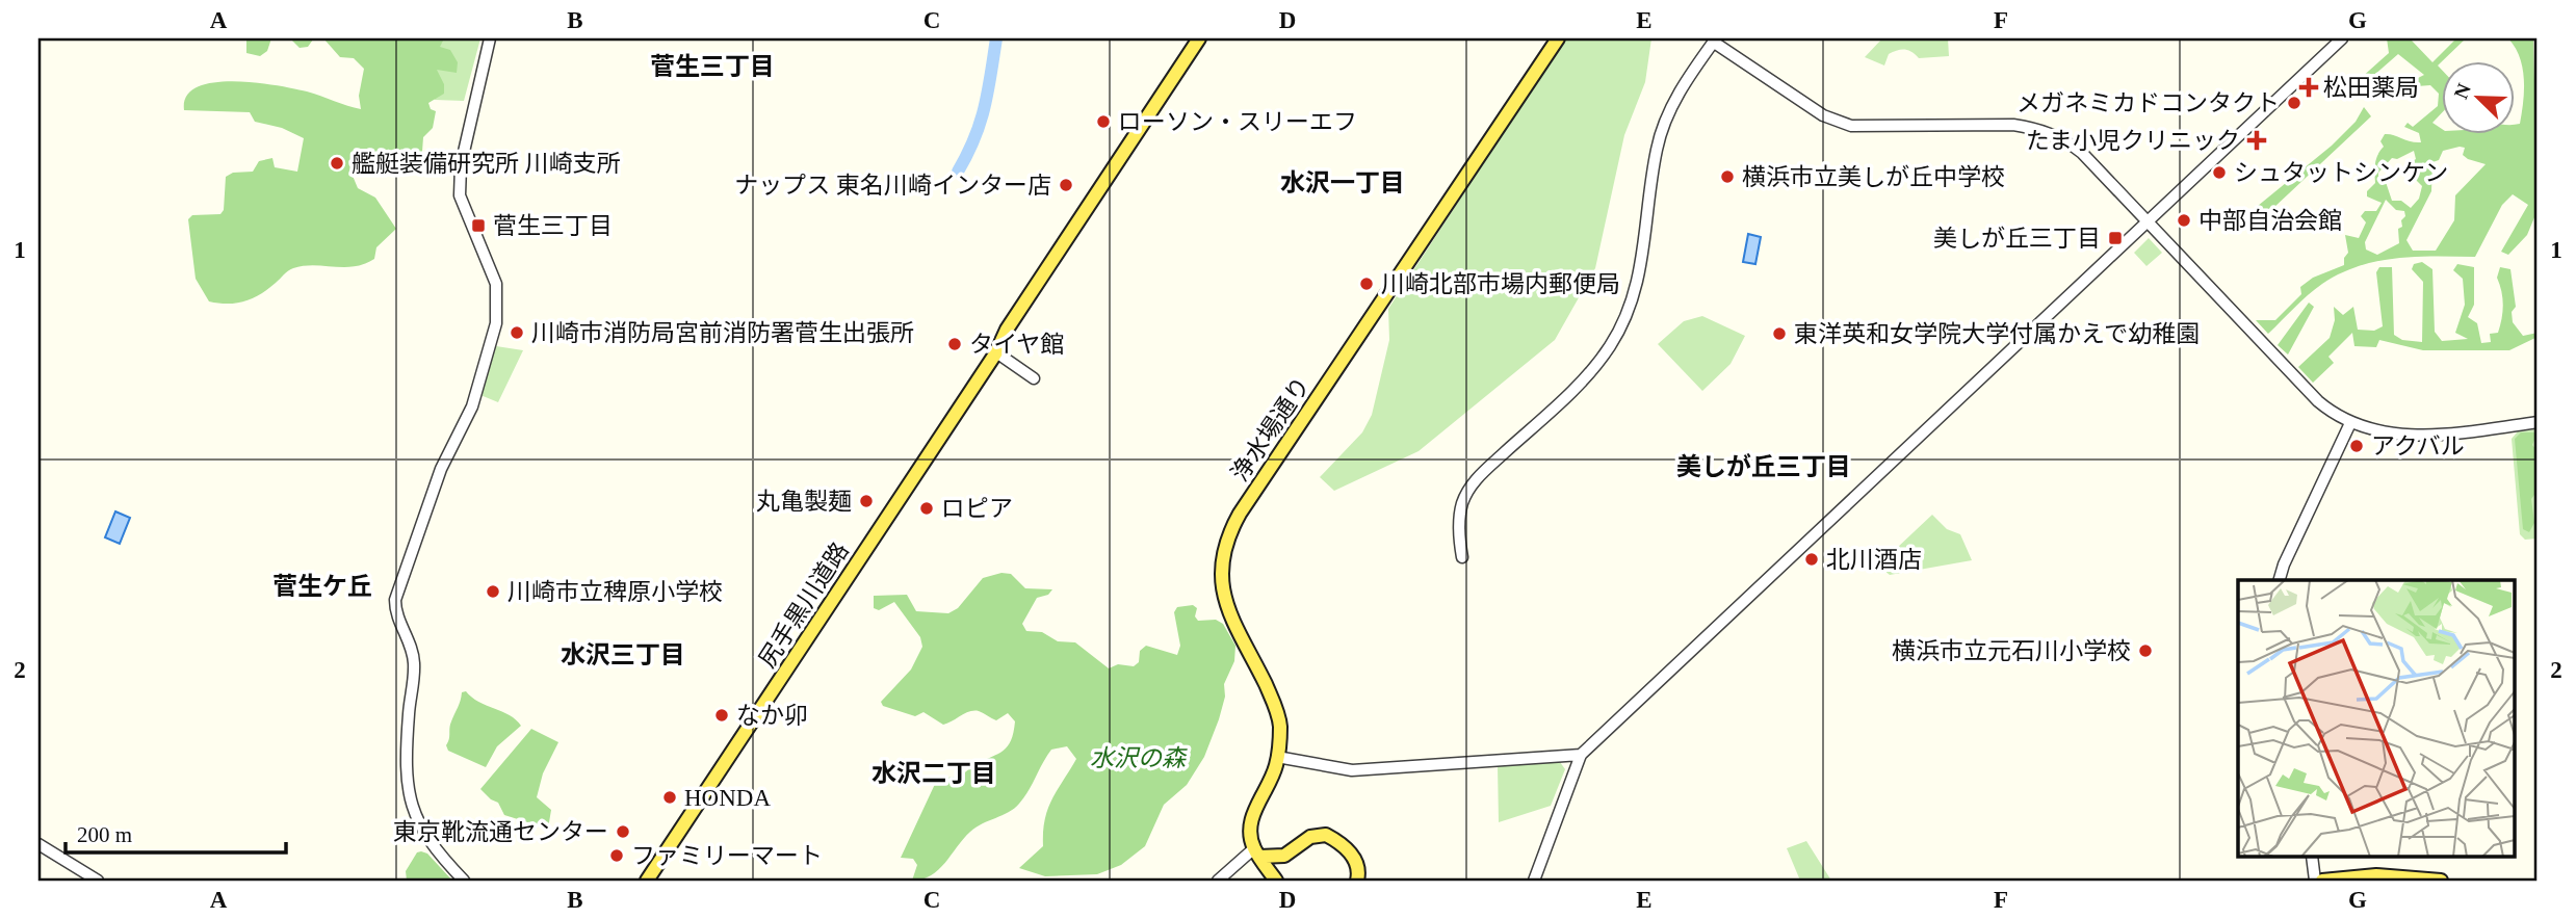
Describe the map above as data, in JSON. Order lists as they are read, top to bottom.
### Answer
{
  "streets": {
    "main road": ["浄水場通り", "尻手黒川道路"]
  },
  "districts": [
    "菅生三丁目",
    "水沢一丁目",
    "美しが丘三丁目",
    "菅生ケ丘",
    "水沢三丁目",
    "水沢二丁目"
  ],
  "parks": ["水沢の森"],
  "places": {
    "health": ["松田薬局", "たま小児クリニック"],
    "other": [
      "メガネミカドコンタクト",
      "ローソン・スリーエフ",
      "艦艇装備研究所 川崎支所",
      "シュタットシンケン",
      "横浜市立美しが丘中学校",
      "ナップス 東名川崎インター店",
      "中部自治会館",
      "川崎北部市場内郵便局",
      "川崎市消防局宮前消防署菅生出張所",
      "東洋英和女学院大学付属かえで幼稚園",
      "タイヤ館",
      "アクバル",
      "丸亀製麺",
      "ロピア",
      "北川酒店",
      "川崎市立稗原小学校",
      "横浜市立元石川小学校",
      "なか卯",
      "HONDA",
      "東京靴流通センター",
      "ファミリーマート"
    ],
    "transit": ["菅生三丁目", "美しが丘三丁目"]
  },
  "scale_bar": "200 m",
  "north": "top left",
  "grid": {
    "columns": [
      "A",
      "B",
      "C",
      "D",
      "E",
      "F",
      "G"
    ],
    "rows": ["1", "2"]
  }
}
